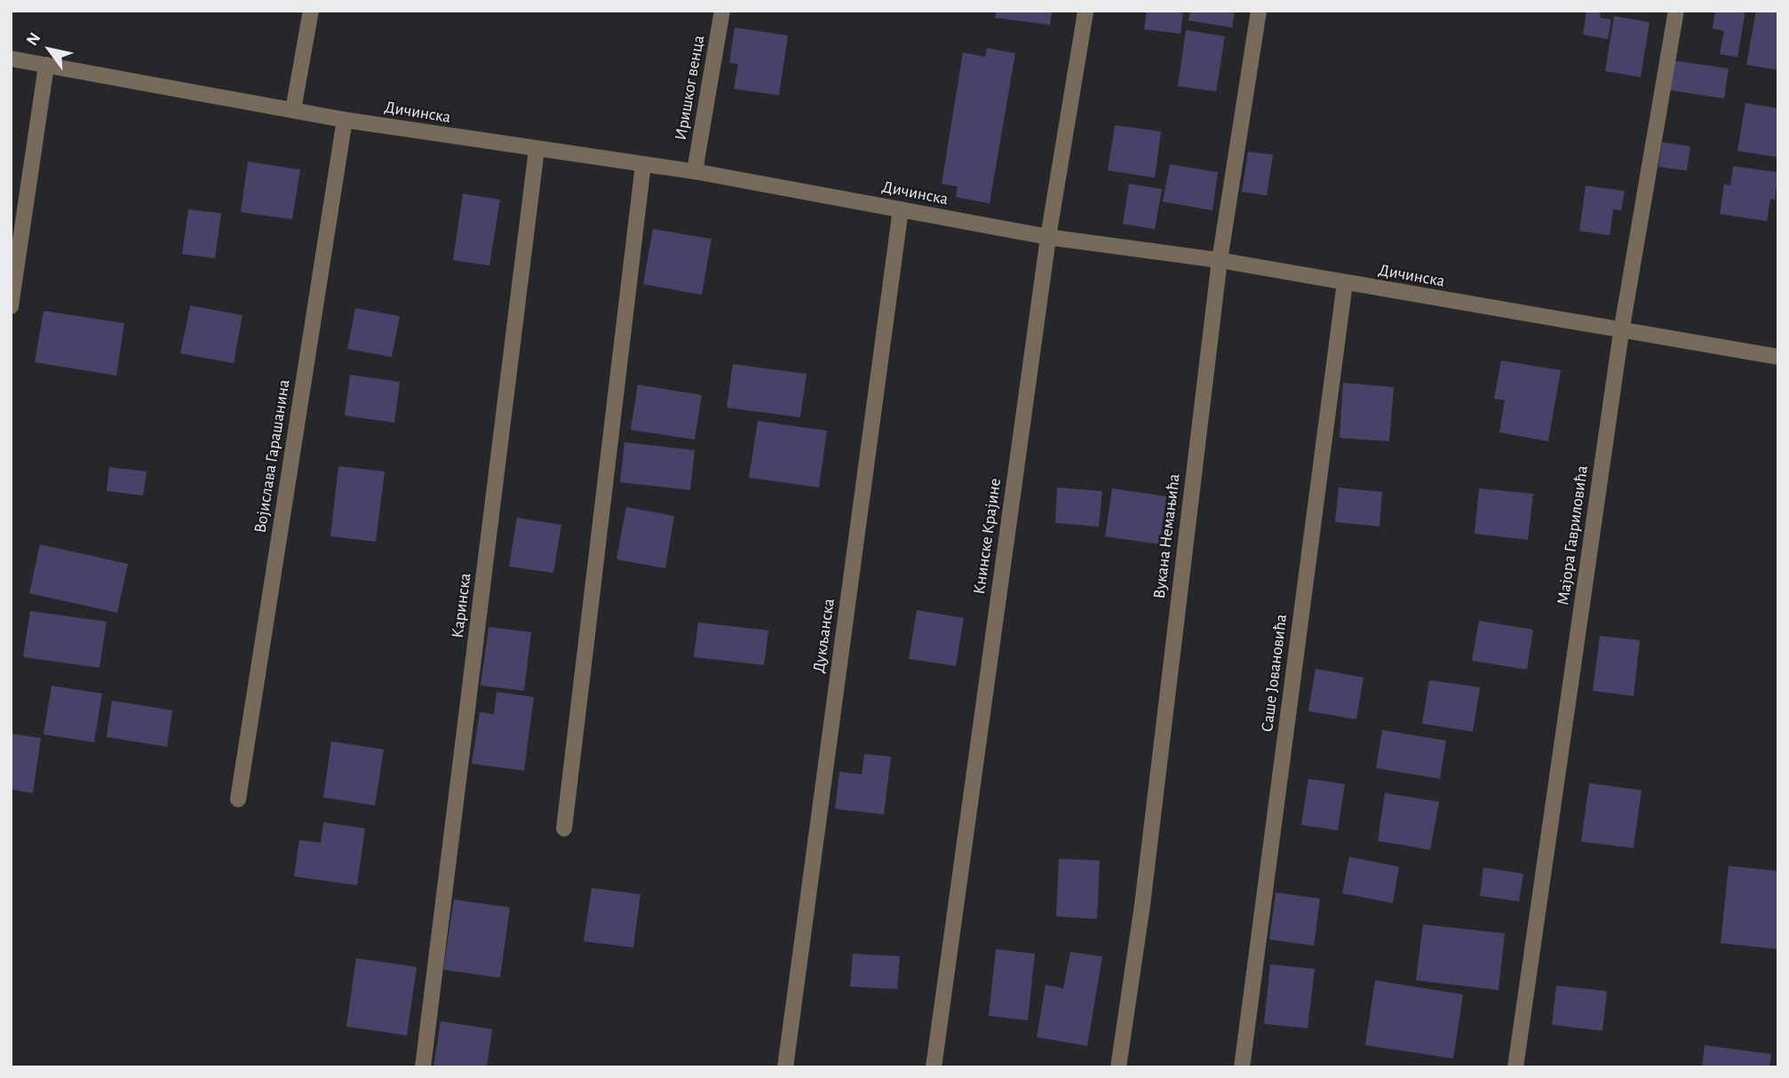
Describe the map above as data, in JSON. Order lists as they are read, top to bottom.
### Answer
{
  "streets": {
    "street": [
      "Иришког венца",
      "Дичинска",
      "Војислава Гарашанина",
      "Мајора Гавриловића",
      "Книнске Крајине",
      "Вукана Немањића",
      "Каринска",
      "Дукљанска",
      "Саше Јовановића"
    ]
  },
  "crossings": [
    ["Иришког венца", "Дичинска"],
    ["Дичинска", "Војислава Гарашанина"],
    ["Дичинска", "Мајора Гавриловића"],
    ["Дичинска", "Книнске Крајине"],
    ["Дичинска", "Вукана Немањића"],
    ["Дичинска", "Каринска"],
    ["Дичинска", "Дукљанска"],
    ["Дичинска", "Саше Јовановића"]
  ],
  "north": "top left"
}
